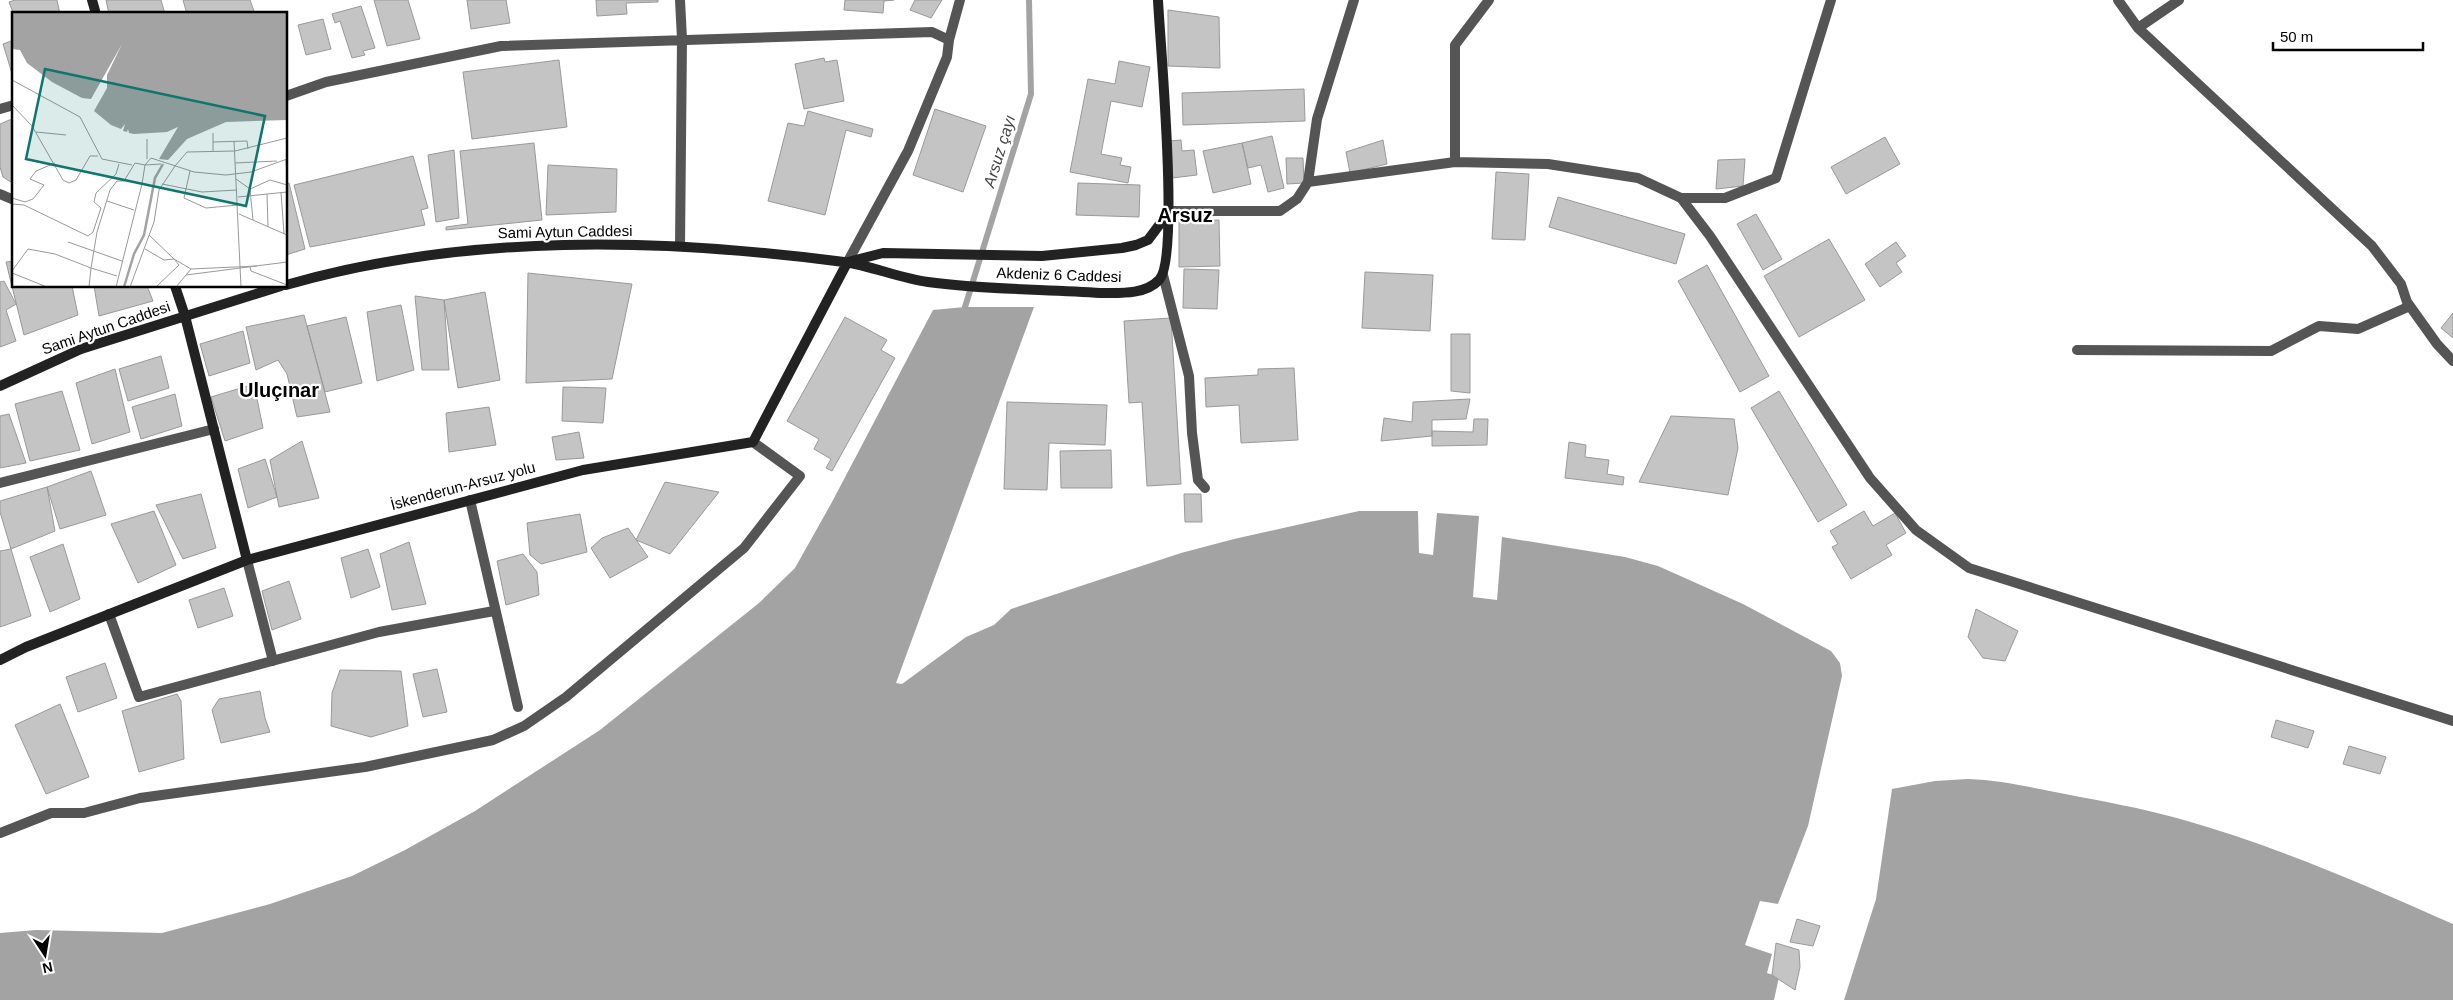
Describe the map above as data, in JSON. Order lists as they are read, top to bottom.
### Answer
{
  "streets": {
    "main road": ["Sami Aytun Caddesi", "Akdeniz 6 Caddesi", "İskenderun-Arsuz yolu"]
  },
  "crossings": [
    ["Sami Aytun Caddesi", "Akdeniz 6 Caddesi"]
  ],
  "districts": ["Arsuz", "Uluçınar"],
  "water": ["Arsuz çayı"],
  "scale_bar": "50 m",
  "north": "bottom"
}
